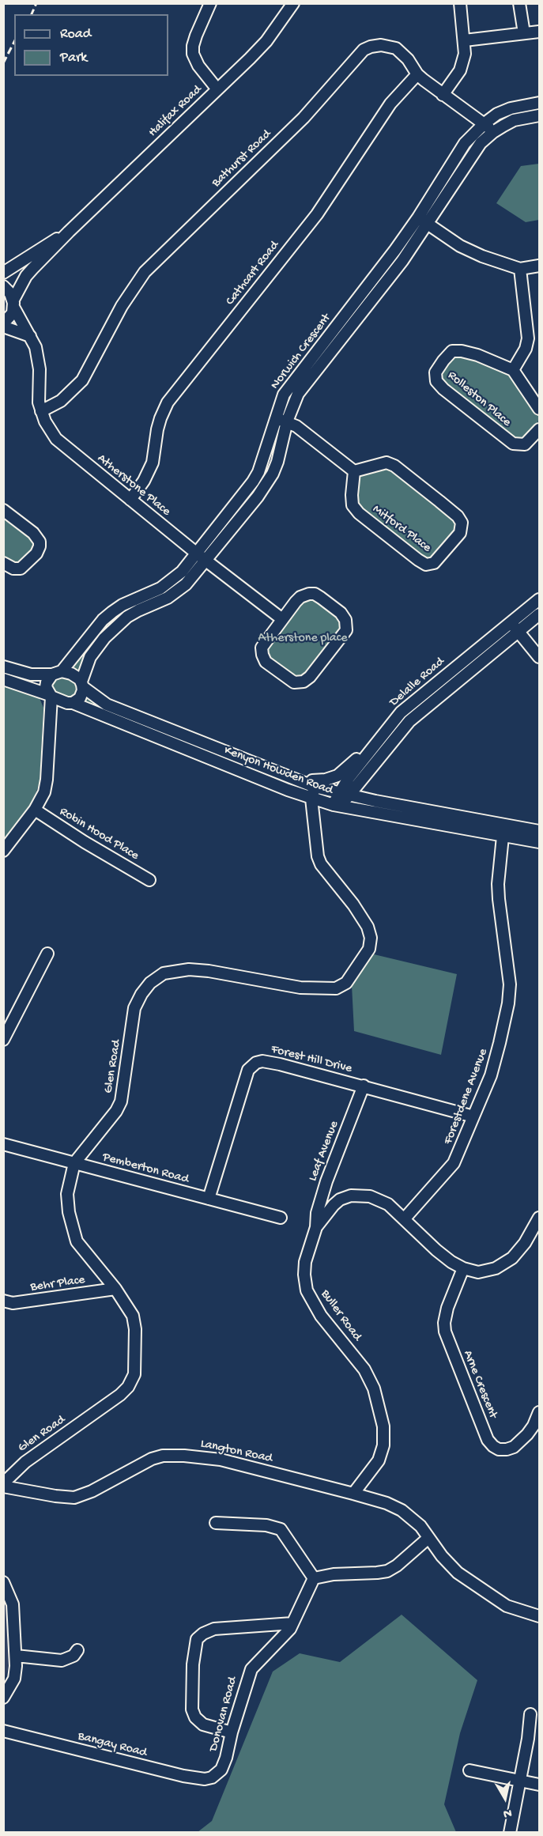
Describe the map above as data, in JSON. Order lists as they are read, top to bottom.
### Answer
{
  "streets": {
    "street": [
      "Halifax Road",
      "Bathurst Road",
      "Cathcart Road",
      "Norwich Crescent",
      "Rolleston Place",
      "Atherstone Place",
      "Mitford Place",
      "Delalle Road",
      "Kenyon Howden Road",
      "Robin Hood Place",
      "Forest Hill Drive",
      "Glen Road",
      "Forestdene Avenue",
      "Leaf Avenue",
      "Pemberton Road",
      "Behr Place",
      "Buller Road",
      "Arne Crescent",
      "Langton Road",
      "Donovan Road",
      "Bangay Road"
    ]
  },
  "crossings": [
    ["Halifax Road", "Atherstone Place"],
    ["Bathurst Road", "Cathcart Road"],
    ["Bathurst Road", "Norwich Crescent"],
    ["Bathurst Road", "Atherstone Place"],
    ["Cathcart Road", "Atherstone Place"],
    ["Norwich Crescent", "Atherstone Place"],
    ["Norwich Crescent", "Kenyon Howden Road"],
    ["Delalle Road", "Kenyon Howden Road"],
    ["Kenyon Howden Road", "Glen Road"],
    ["Kenyon Howden Road", "Forestdene Avenue"],
    ["Forest Hill Drive", "Forestdene Avenue"],
    ["Forest Hill Drive", "Leaf Avenue"],
    ["Forest Hill Drive", "Pemberton Road"],
    ["Glen Road", "Pemberton Road"],
    ["Glen Road", "Behr Place"],
    ["Glen Road", "Langton Road"],
    ["Forestdene Avenue", "Buller Road"],
    ["Leaf Avenue", "Buller Road"],
    ["Buller Road", "Arne Crescent"],
    ["Buller Road", "Langton Road"],
    ["Donovan Road", "Bangay Road"]
  ],
  "parks": ["Atherstone place"],
  "legend": ["Road", "Park"],
  "north": "bottom"
}
